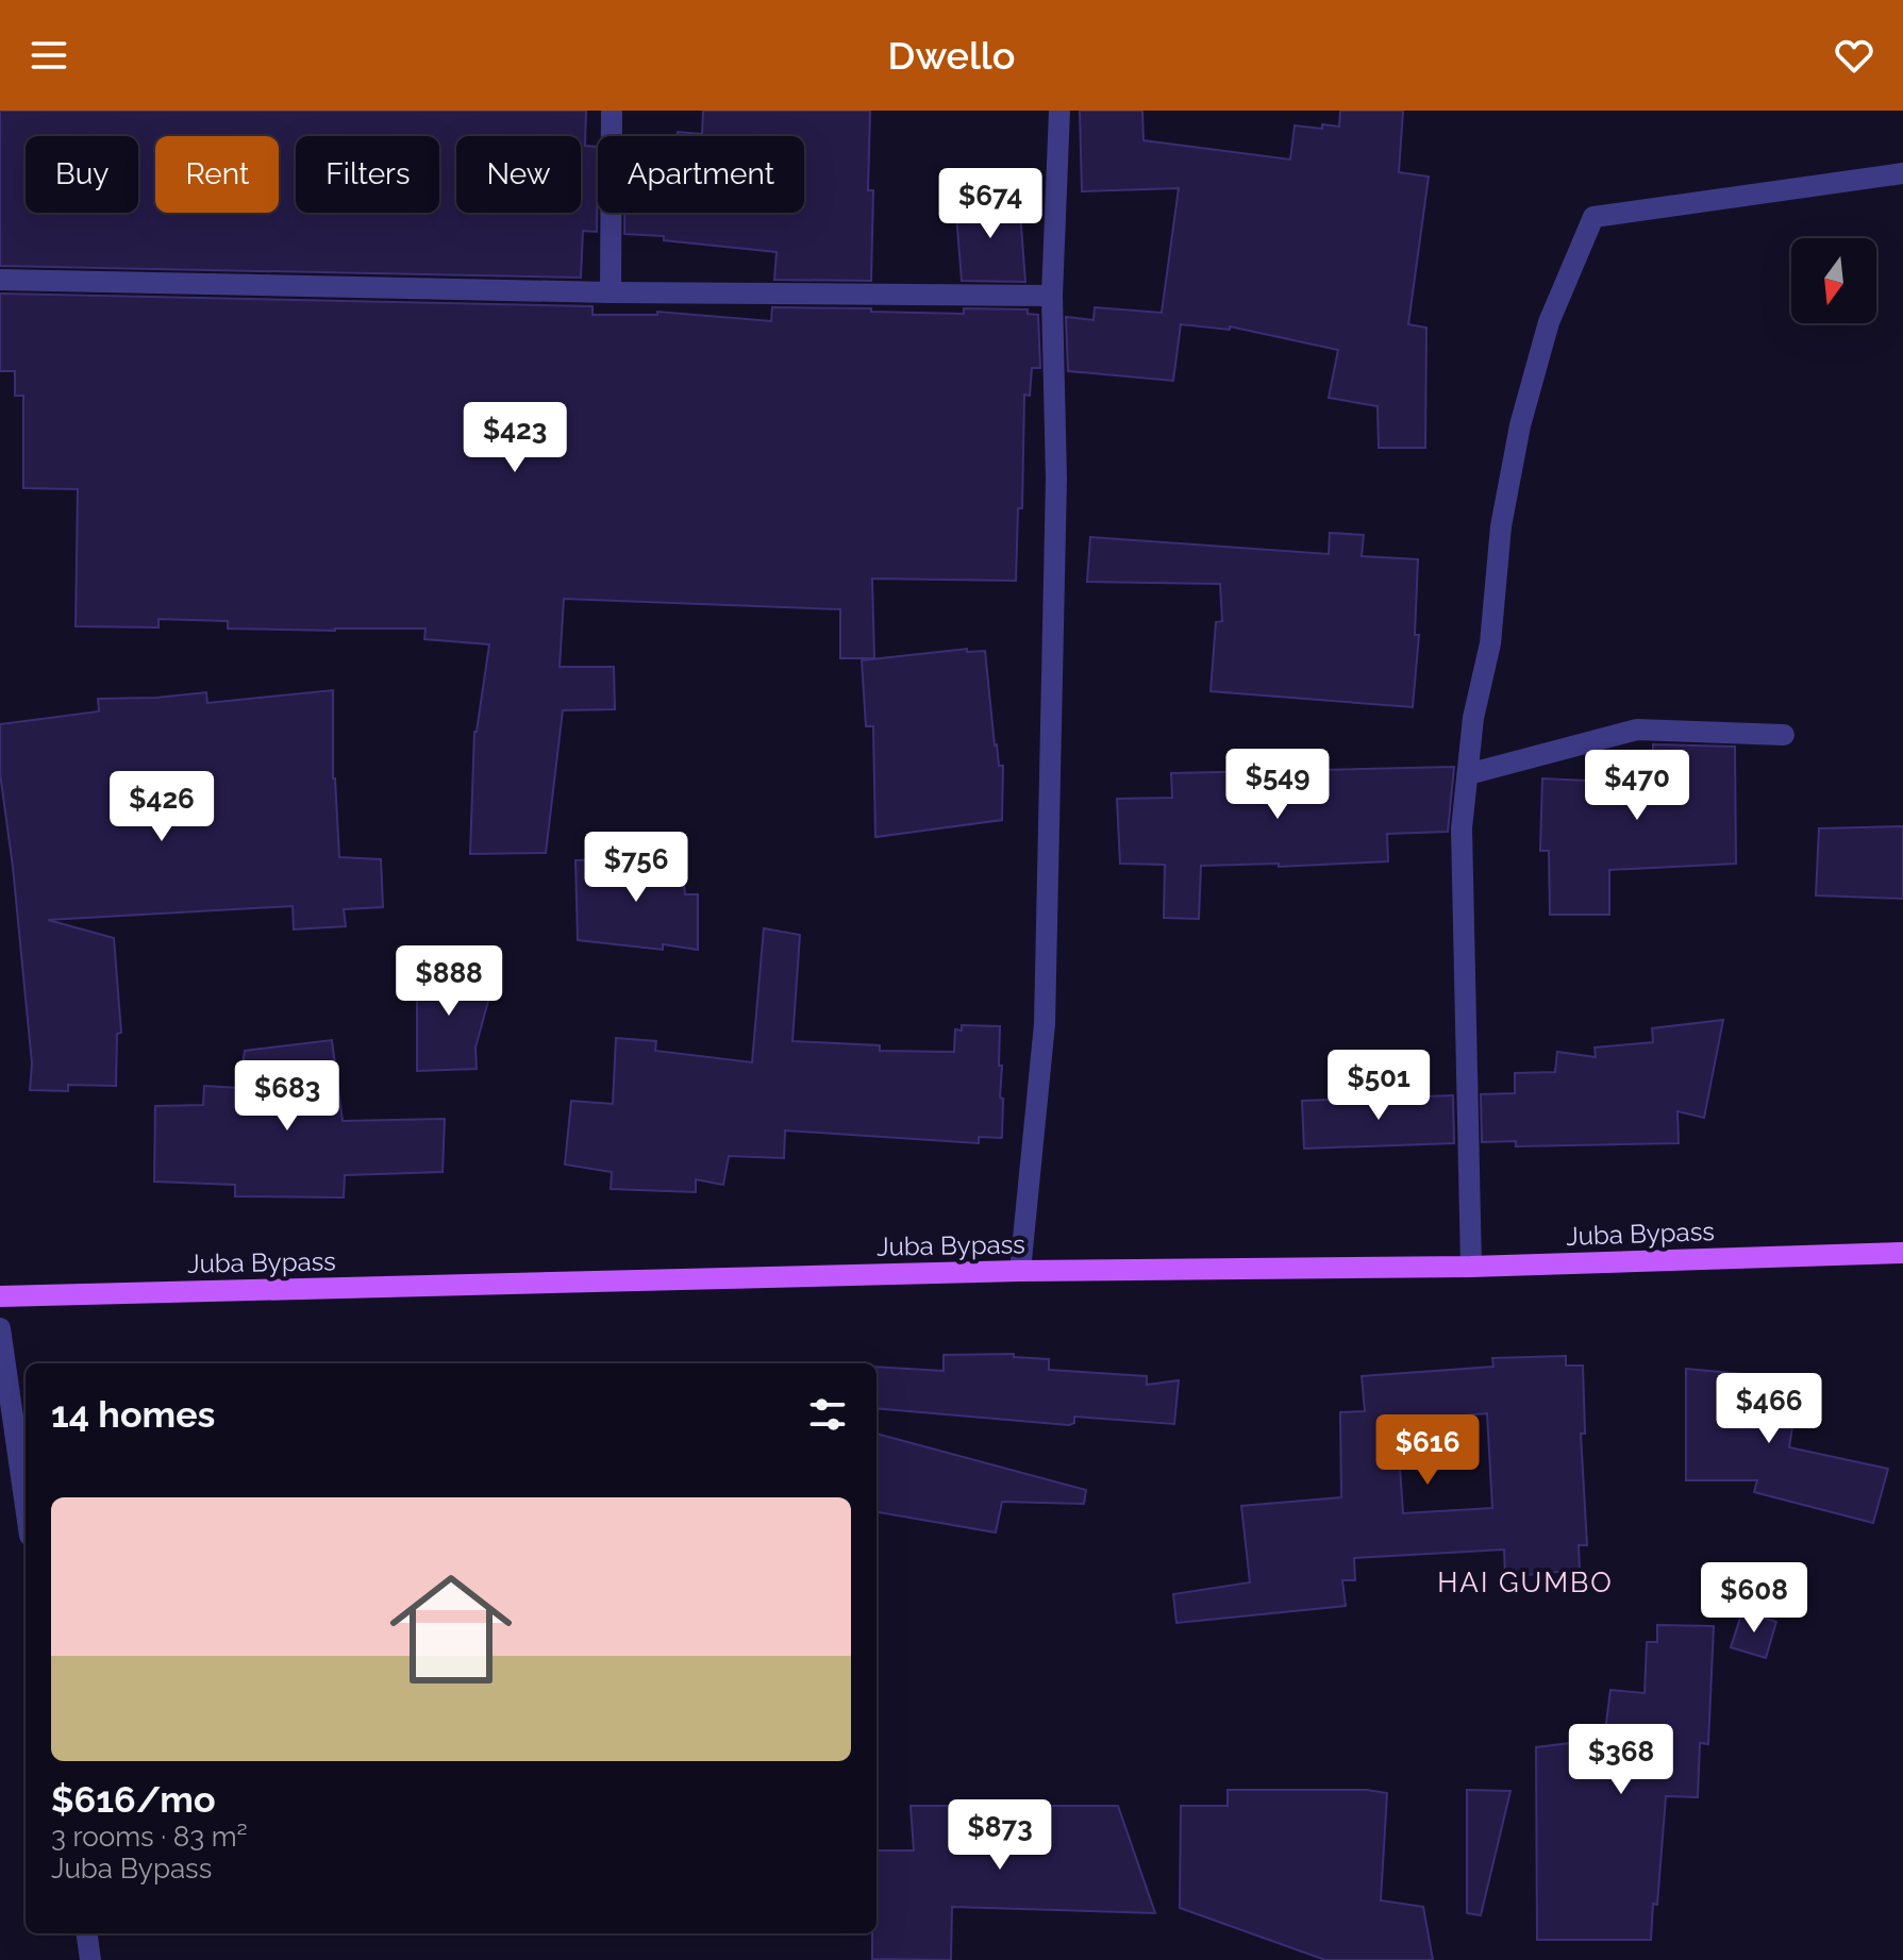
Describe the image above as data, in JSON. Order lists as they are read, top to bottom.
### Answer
{
  "streets": {
    "main road": ["Juba Bypass"]
  },
  "districts": ["HAI GUMBO"],
  "north": "bottom",
  "page": {
    "header": "Dwello",
    "chip": [
      "Buy",
      "Rent",
      "Filters",
      "New",
      "Apartment"
    ],
    "price": [
      "$674",
      "$423",
      "$549",
      "$470",
      "$426",
      "$756",
      "$888",
      "$501",
      "$683",
      "$466",
      "$616",
      "$608",
      "$368",
      "$873"
    ],
    "heading": "14 homes",
    "list": [
      {
        "name": "$616/mo",
        "note": "3 rooms · 83 m² · Juba Bypass"
      }
    ]
  }
}
